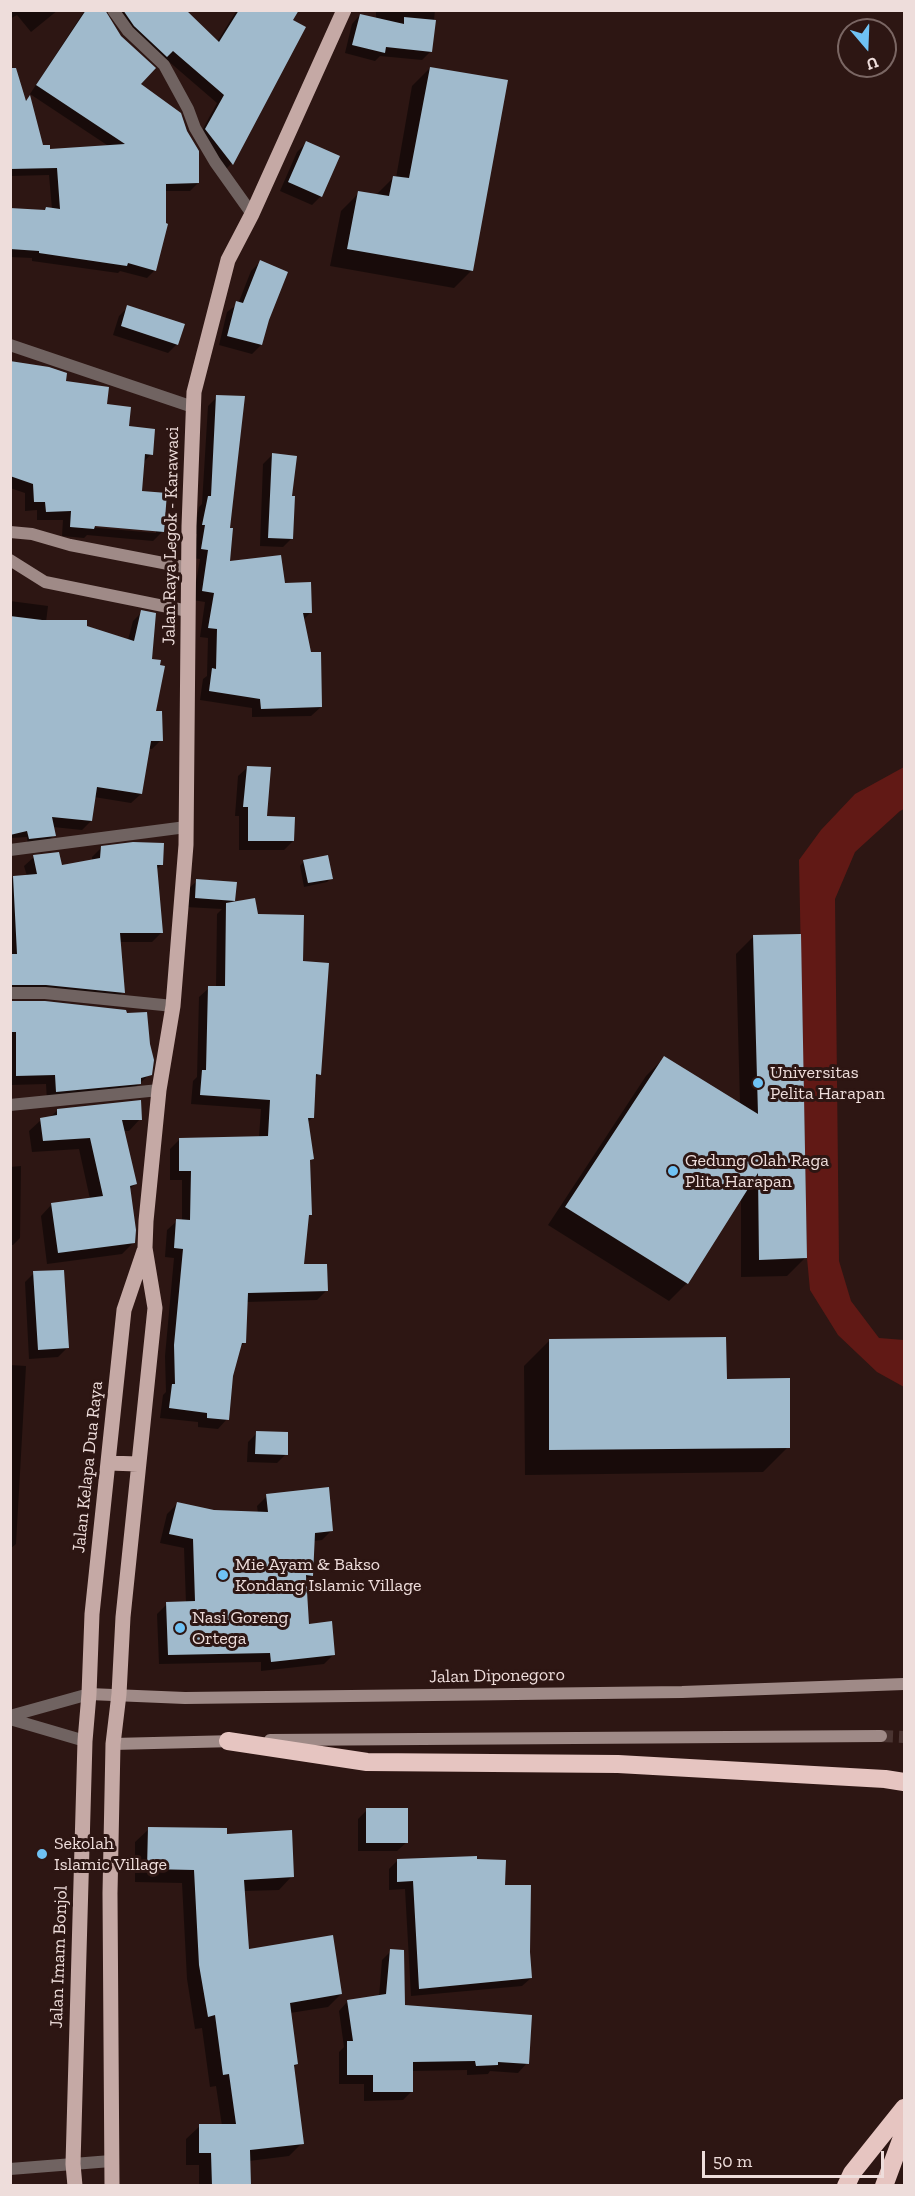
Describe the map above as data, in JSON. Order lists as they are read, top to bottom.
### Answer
{
  "streets": {
    "main road": ["Jalan Raya Legok - Karawaci", "Jalan Kelapa Dua Raya", "Jalan Imam Bonjol"],
    "street": ["Jalan Diponegoro"]
  },
  "crossings": [
    ["Jalan Raya Legok - Karawaci", "Jalan Kelapa Dua Raya"],
    ["Jalan Kelapa Dua Raya", "Jalan Diponegoro"],
    ["Jalan Kelapa Dua Raya", "Jalan Imam Bonjol"],
    ["Jalan Diponegoro", "Jalan Imam Bonjol"]
  ],
  "places": [
    "Universitas Pelita Harapan",
    "Gedung Olah Raga Plita Harapan",
    "Mie Ayam & Bakso Kondang Islamic Village",
    "Nasi Goreng Ortega",
    "Sekolah Islamic Village"
  ],
  "scale_bar": "50 m",
  "north": "bottom"
}
